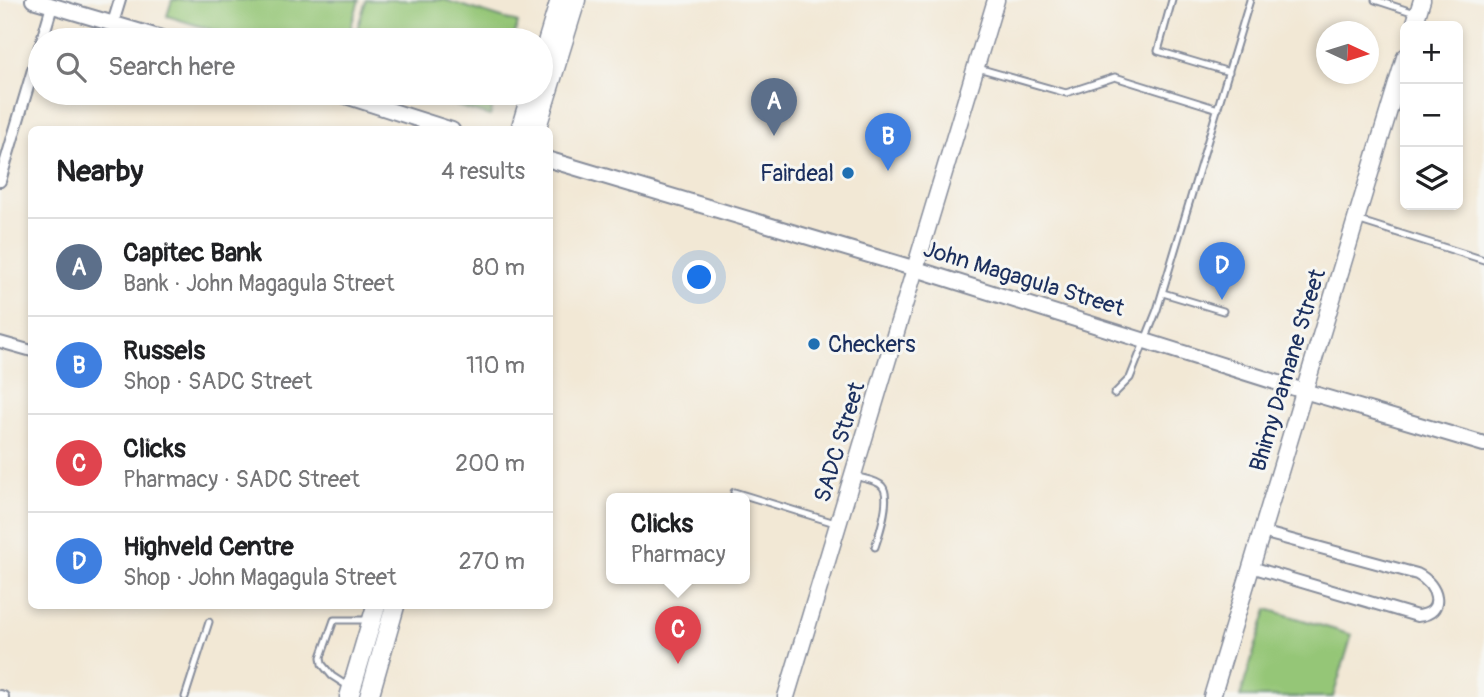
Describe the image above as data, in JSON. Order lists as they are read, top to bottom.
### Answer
{
  "streets": {
    "main road": ["Bhimy Damane Street", "SADC Street"],
    "street": ["John Magagula Street"]
  },
  "crossings": [
    ["John Magagula Street", "Bhimy Damane Street"],
    ["John Magagula Street", "SADC Street"]
  ],
  "places": ["Fairdeal", "Checkers"],
  "north": "right",
  "page": {
    "map_buttons": ["+", "−"],
    "search": "Search here",
    "pins": [
      "A",
      "B",
      "D",
      "C"
    ],
    "heading": ["Nearby", "4 results"],
    "list": [
      {
        "mark": "A",
        "name": "Capitec Bank",
        "note": "Bank · John Magagula Street",
        "value": "80 m"
      },
      {
        "mark": "B",
        "name": "Russels",
        "note": "Shop · SADC Street",
        "value": "110 m"
      },
      {
        "mark": "C",
        "name": "Clicks",
        "note": "Pharmacy · SADC Street",
        "value": "200 m"
      },
      {
        "mark": "D",
        "name": "Highveld Centre",
        "note": "Shop · John Magagula Street",
        "value": "270 m"
      }
    ],
    "popup": ["Clicks", "Pharmacy"]
  }
}
